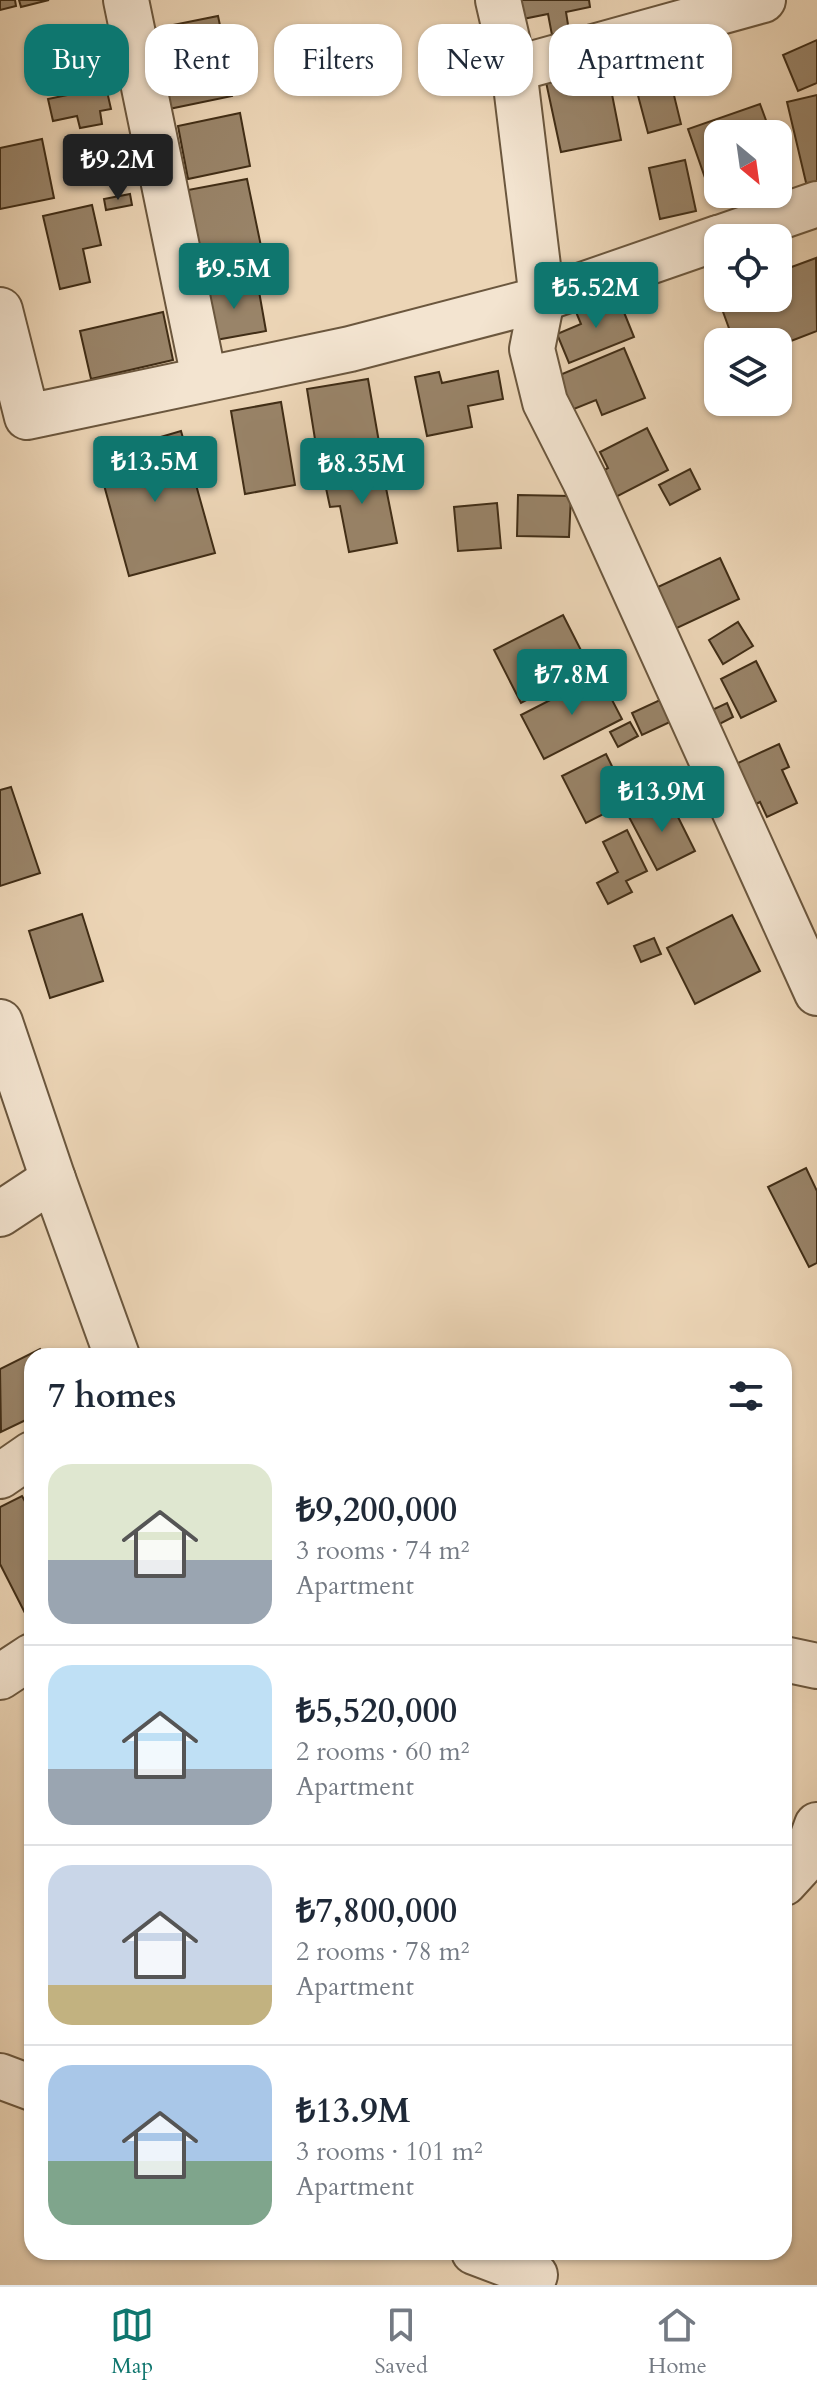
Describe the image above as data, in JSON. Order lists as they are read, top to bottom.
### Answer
{
  "north": "bottom right",
  "page": {
    "chip": [
      "Buy",
      "Rent",
      "Filters",
      "New",
      "Apartment"
    ],
    "price": [
      "₺9.2M",
      "₺9.5M",
      "₺5.52M",
      "₺13.5M",
      "₺8.35M",
      "₺7.8M",
      "₺13.9M"
    ],
    "heading": "7 homes",
    "list": [
      {
        "name": "₺9,200,000",
        "note": "3 rooms · 74 m² · Apartment"
      },
      {
        "name": "₺5,520,000",
        "note": "2 rooms · 60 m² · Apartment"
      },
      {
        "name": "₺7,800,000",
        "note": "2 rooms · 78 m² · Apartment"
      },
      {
        "name": "₺13.9M",
        "note": "3 rooms · 101 m² · Apartment"
      }
    ],
    "tabs": ["Map", "Saved", "Home"]
  }
}
